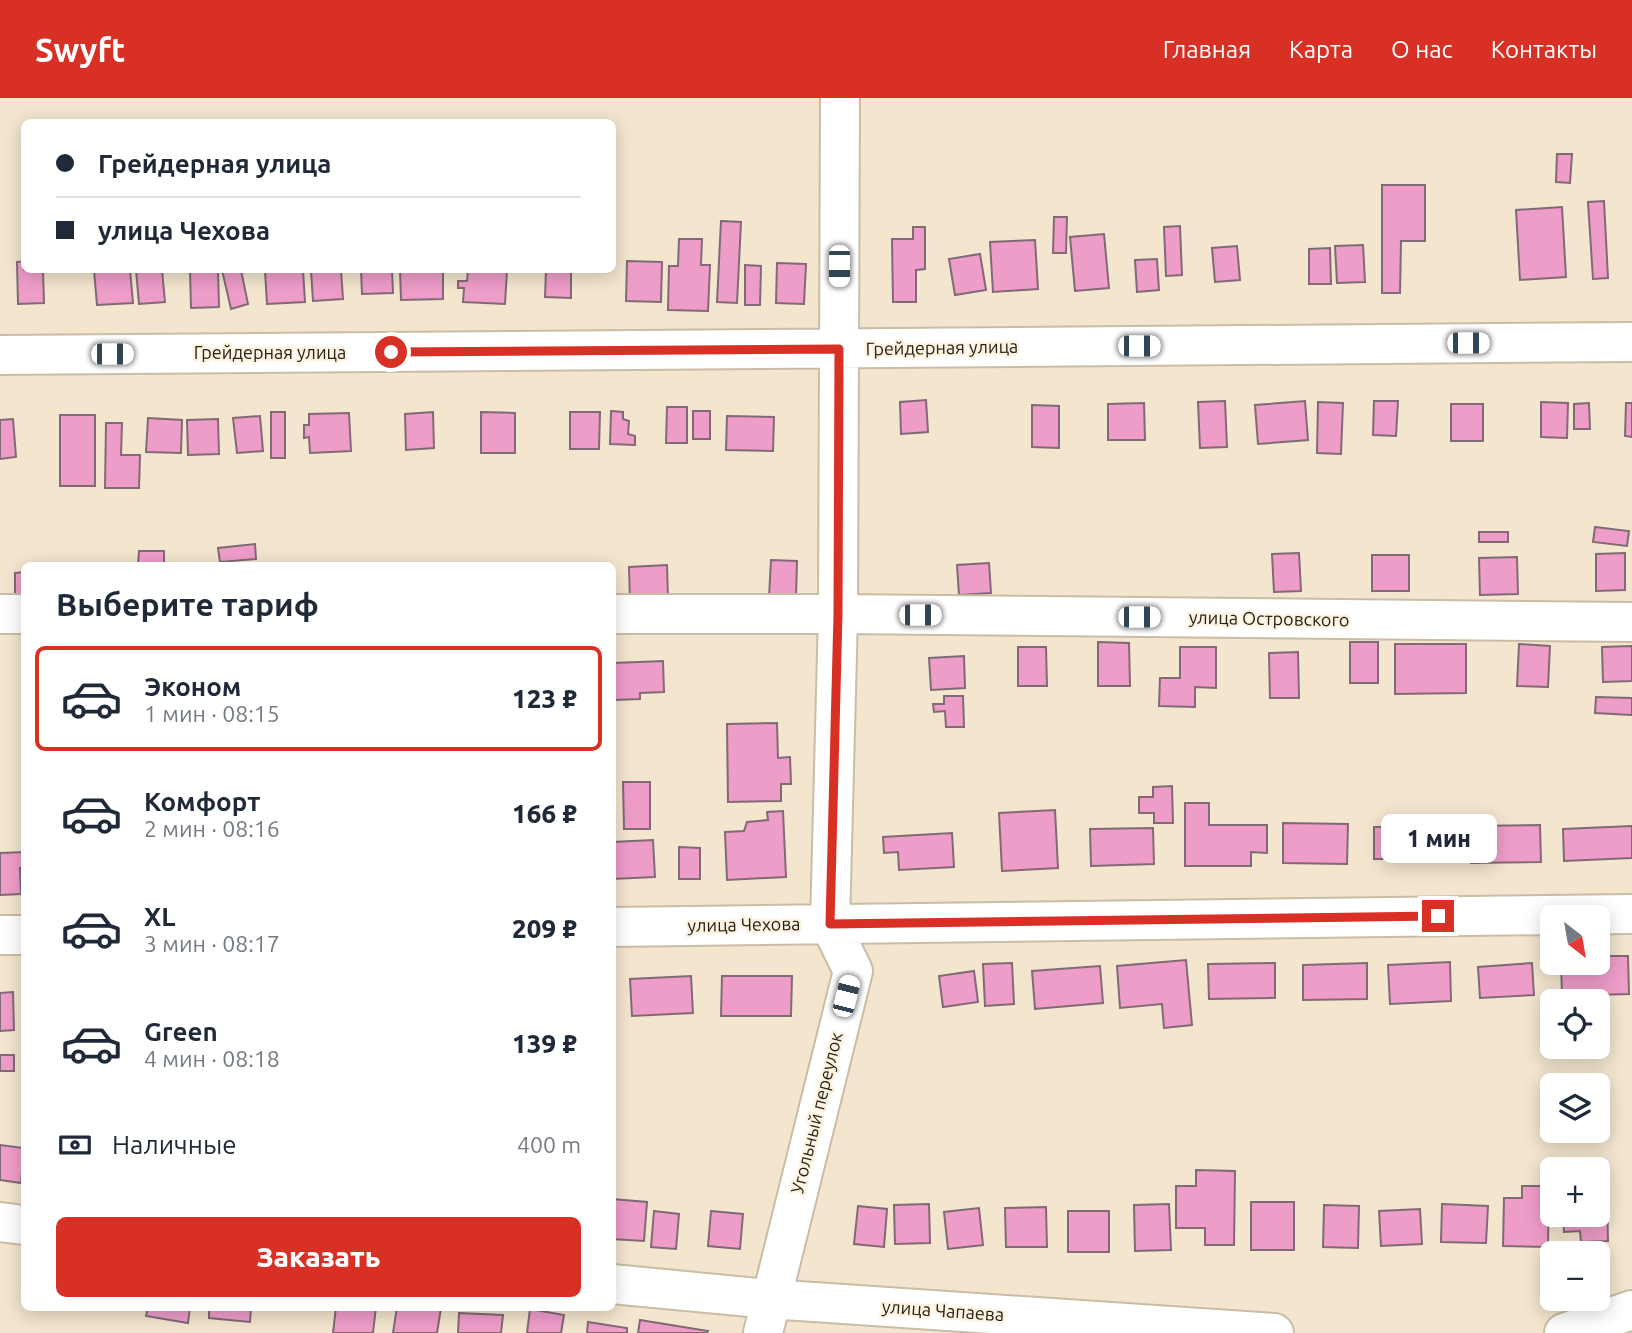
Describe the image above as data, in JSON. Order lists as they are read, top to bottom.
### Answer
{
  "streets": {
    "street": [
      "Грейдерная улица",
      "улица Островского",
      "улица Чехова",
      "Угольный переулок",
      "улица Чапаева"
    ]
  },
  "crossings": [
    ["Грейдерная улица", "Угольный переулок"],
    ["улица Островского", "Угольный переулок"],
    ["улица Чехова", "Угольный переулок"],
    ["Угольный переулок", "улица Чапаева"]
  ],
  "north": "bottom right",
  "page": {
    "header": "Swyft",
    "nav": [
      "Главная",
      "Карта",
      "О нас",
      "Контакты"
    ],
    "banner": ["Грейдерная улица", "улица Чехова"],
    "heading": "Выберите тариф",
    "list": [
      {
        "name": "Эконом",
        "note": "1 мин · 08:15",
        "value": "123 ₽"
      },
      {
        "name": "Комфорт",
        "note": "2 мин · 08:16",
        "value": "166 ₽"
      },
      {
        "name": "XL",
        "note": "3 мин · 08:17",
        "value": "209 ₽"
      },
      {
        "name": "Green",
        "note": "4 мин · 08:18",
        "value": "139 ₽"
      }
    ],
    "bubble": "1 мин",
    "map_buttons": ["+", "−"],
    "pay": ["Наличные", "400 m"],
    "buttons": "Заказать"
  }
}
